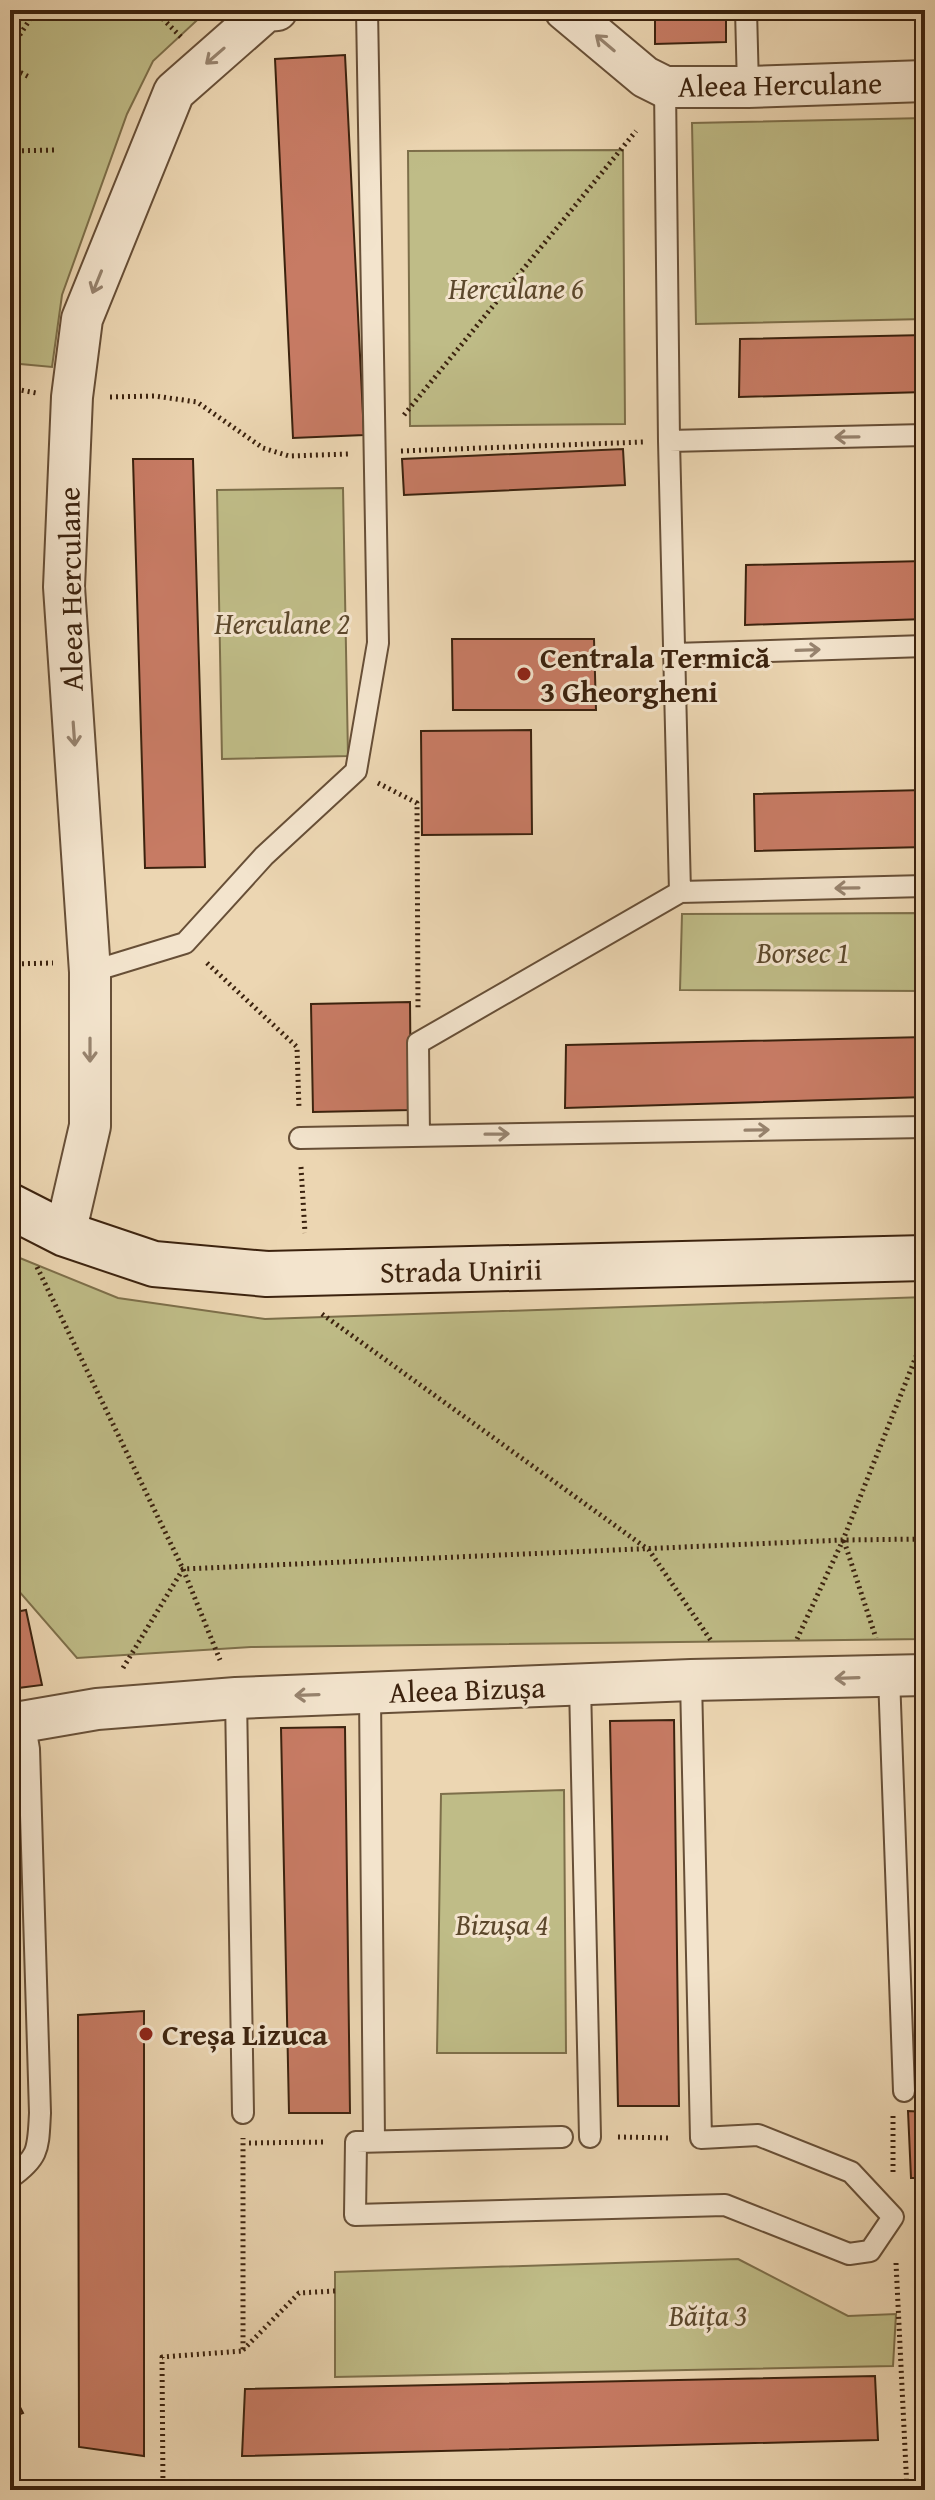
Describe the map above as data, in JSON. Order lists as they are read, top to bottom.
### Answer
{
  "streets": {
    "main road": ["Strada Unirii"],
    "street": ["Aleea Herculane", "Aleea Bizușa"]
  },
  "crossings": [
    ["Aleea Herculane", "Strada Unirii"]
  ],
  "one_way": ["Aleea Herculane"],
  "parks": [
    "Herculane 6",
    "Herculane 2",
    "Borsec 1",
    "Bizușa 4",
    "Băița 3"
  ],
  "places": ["Centrala Termică 3 Gheorgheni", "Creșa Lizuca"]
}
